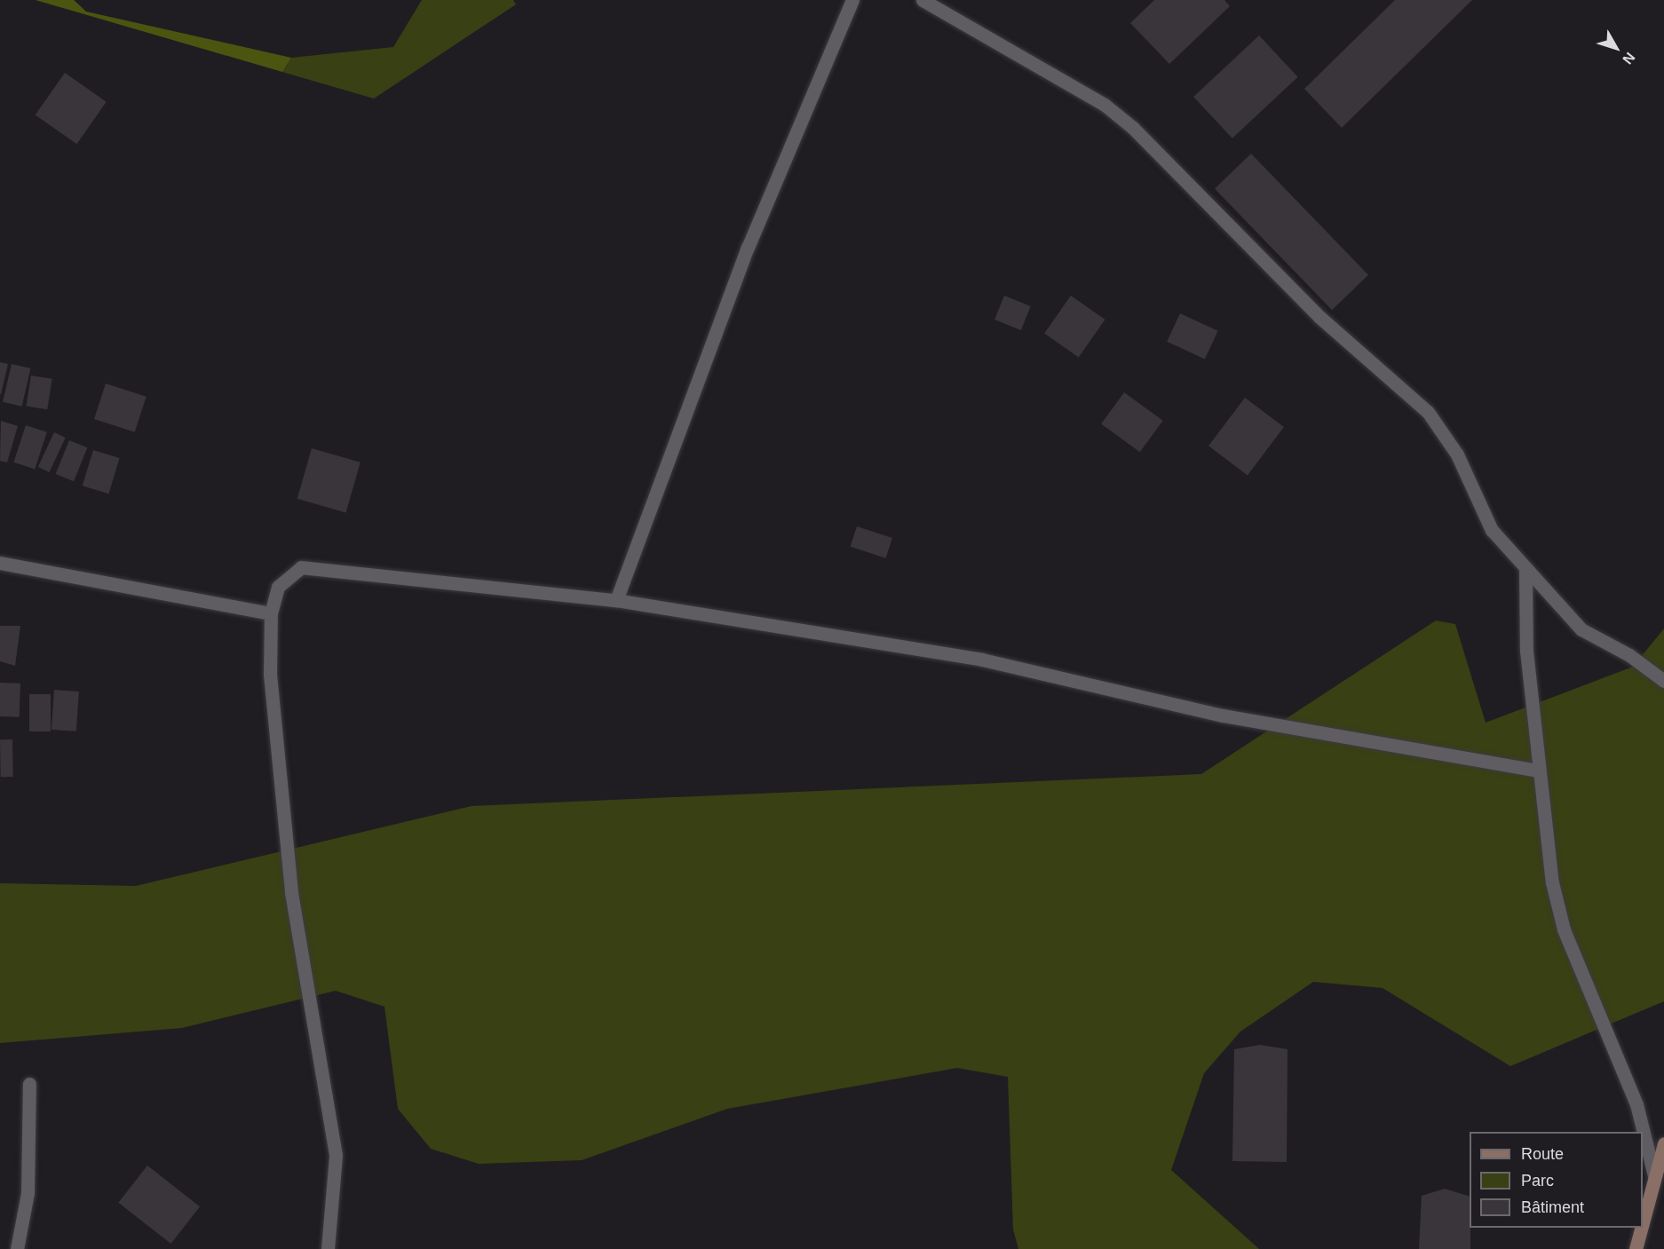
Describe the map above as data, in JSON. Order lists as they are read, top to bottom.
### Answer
{
  "legend": ["Route", "Parc", "Bâtiment"],
  "north": "bottom right"
}
